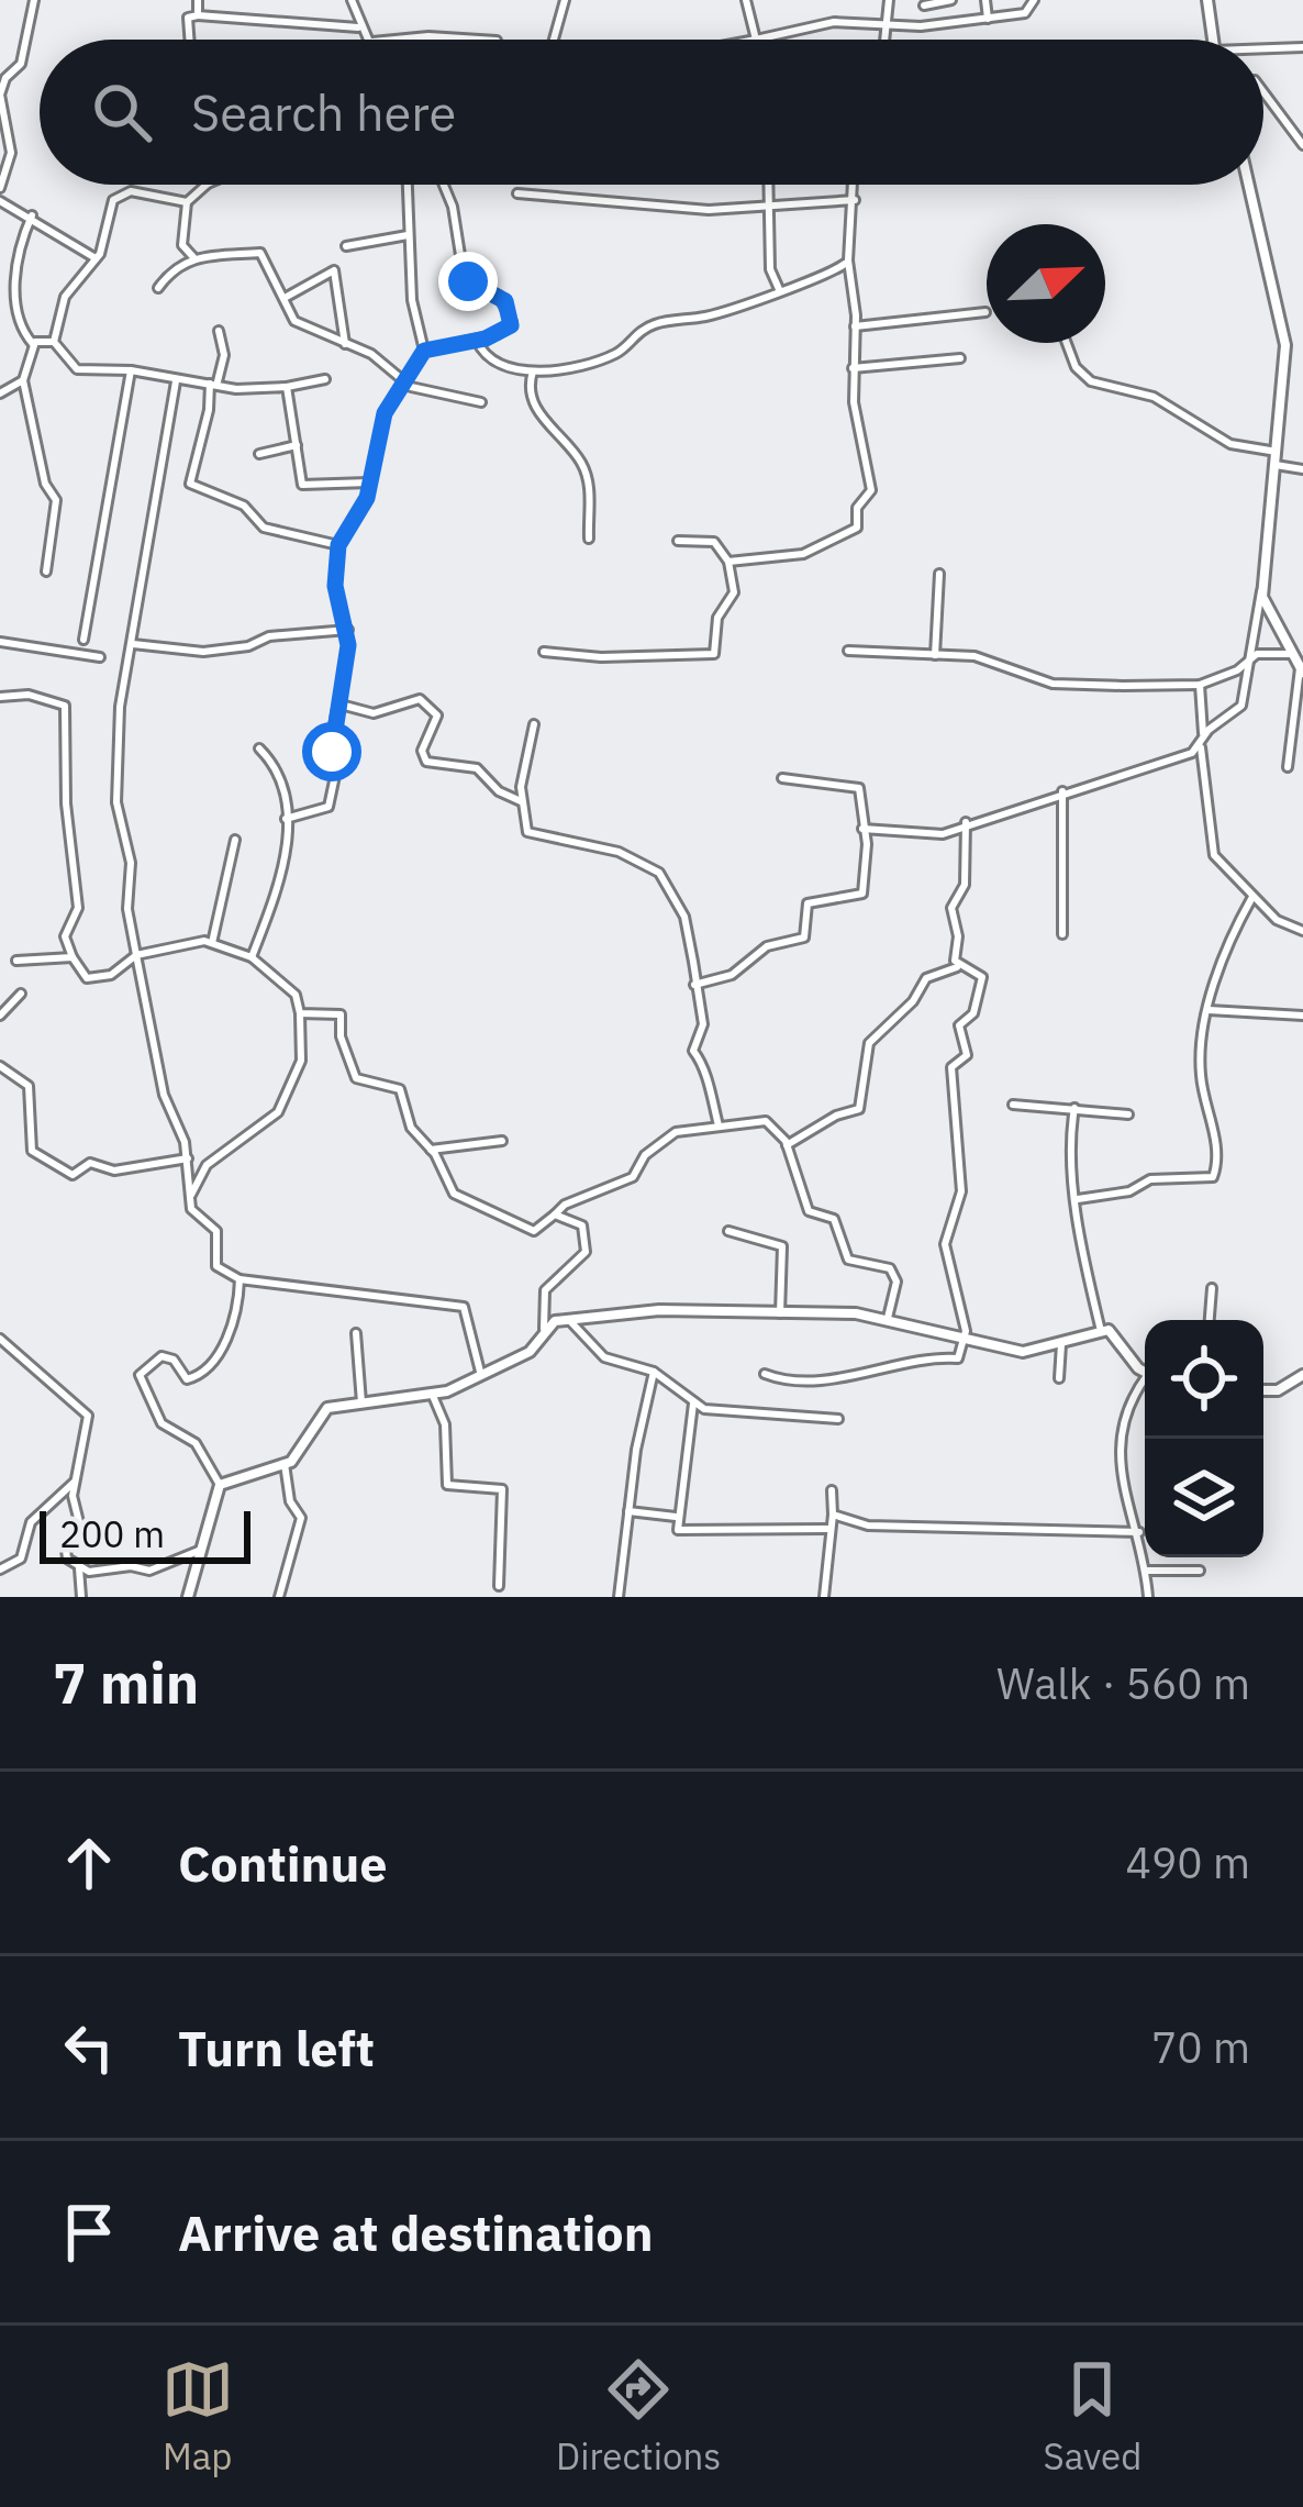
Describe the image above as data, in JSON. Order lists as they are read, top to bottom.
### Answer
{
  "scale_bar": "200 m",
  "north": "top right",
  "page": {
    "search": "Search here",
    "scale": "200 m",
    "heading": ["7 min", "Walk · 560 m"],
    "list": [
      ["Continue", "490 m"],
      ["Turn left", "70 m"],
      "Arrive at destination"
    ],
    "nav": ["Map", "Directions", "Saved"]
  }
}
